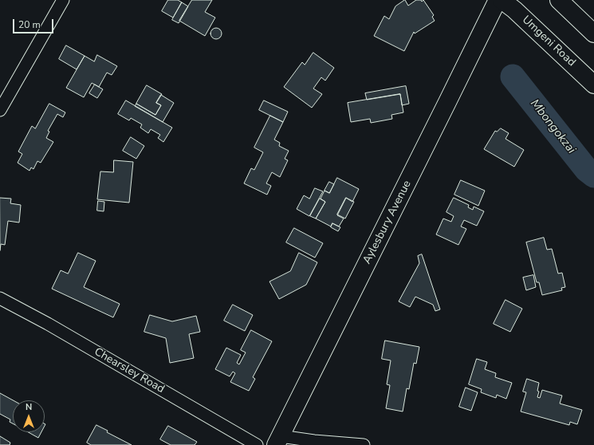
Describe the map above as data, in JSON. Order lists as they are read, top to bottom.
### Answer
{
  "streets": {
    "main road": ["Umgeni Road", "Aylesbury Avenue"],
    "street": ["Chearsley Road"]
  },
  "water": ["Mbongokzai"],
  "scale_bar": "20 m",
  "north": "top"
}
